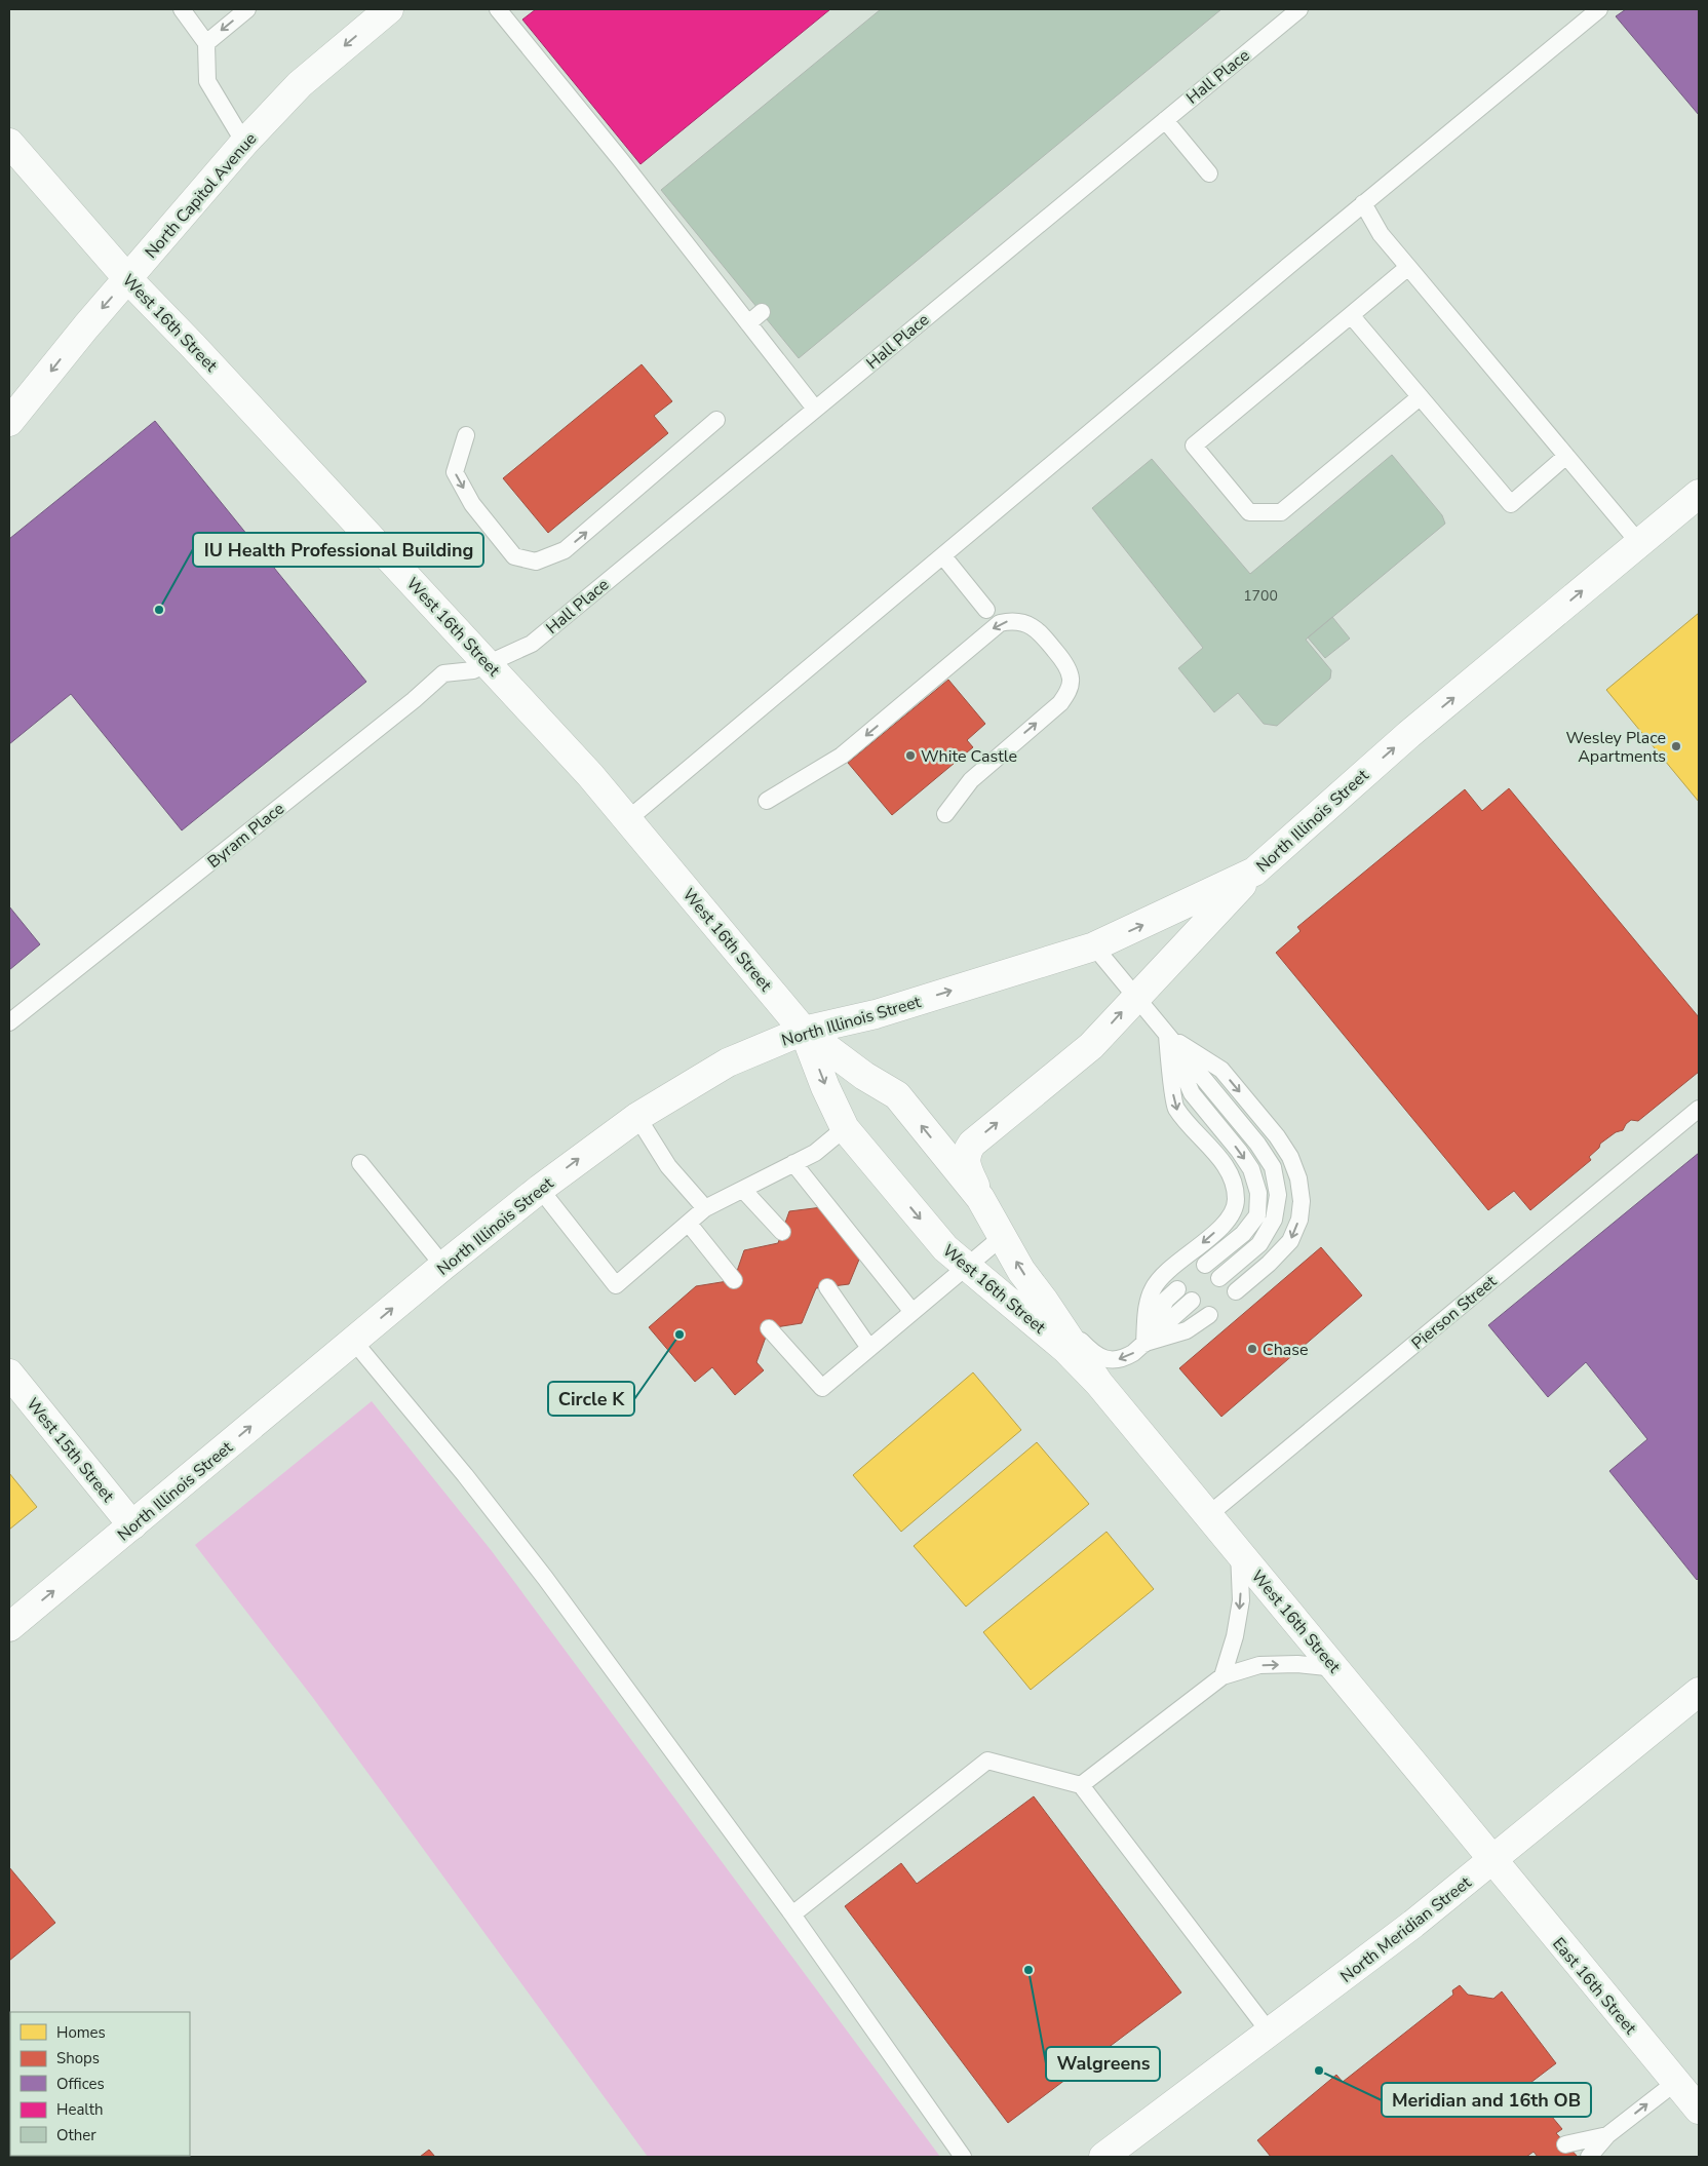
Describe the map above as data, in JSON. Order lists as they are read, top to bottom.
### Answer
{
  "streets": {
    "main road": [
      "North Capitol Avenue",
      "West 16th Street",
      "North Illinois Street",
      "West 15th Street",
      "North Meridian Street",
      "East 16th Street"
    ],
    "lane": ["Hall Place", "Byram Place", "Pierson Street"]
  },
  "crossings": [
    ["Hall Place", "West 16th Street"],
    ["Hall Place", "Byram Place"],
    ["North Capitol Avenue", "West 16th Street"],
    ["West 16th Street", "North Illinois Street"],
    ["West 16th Street", "Byram Place"],
    ["West 16th Street", "Pierson Street"],
    ["West 16th Street", "North Meridian Street"],
    ["West 16th Street", "East 16th Street"],
    ["North Illinois Street", "West 15th Street"],
    ["North Meridian Street", "East 16th Street"]
  ],
  "one_way": ["North Capitol Avenue", "North Illinois Street"],
  "places": [
    "IU Health Professional Building",
    "Wesley Place Apartments",
    "White Castle",
    "Circle K",
    "Chase",
    "Walgreens",
    "Meridian and 16th OB"
  ],
  "house_numbers": ["1700"],
  "legend": [
    "Homes",
    "Shops",
    "Offices",
    "Health",
    "Other"
  ]
}
